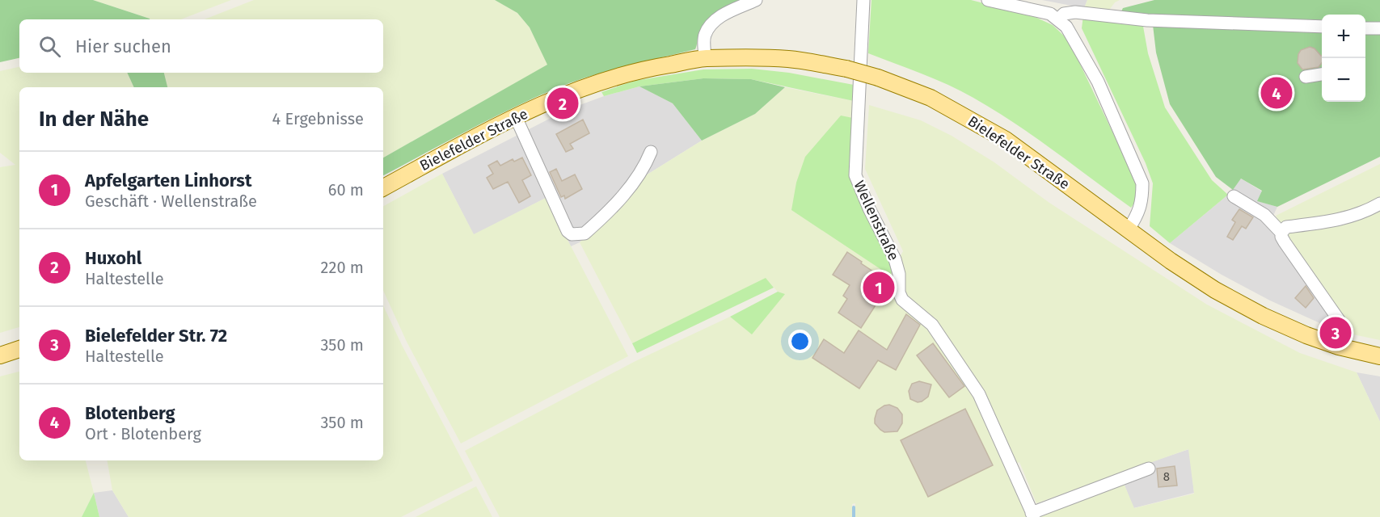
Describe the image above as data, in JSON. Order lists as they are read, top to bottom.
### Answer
{
  "streets": {
    "main road": ["Bielefelder Straße"],
    "street": ["Wellenstraße"]
  },
  "house_numbers": ["8"],
  "page": {
    "map_buttons": ["+", "−"],
    "search": "Hier suchen",
    "pins": [
      "4",
      "2",
      "1",
      "3"
    ],
    "heading": ["In der Nähe", "4 Ergebnisse"],
    "list": [
      {
        "mark": "1",
        "name": "Apfelgarten Linhorst",
        "note": "Geschäft · Wellenstraße",
        "value": "60 m"
      },
      {
        "mark": "2",
        "name": "Huxohl",
        "note": "Haltestelle",
        "value": "220 m"
      },
      {
        "mark": "3",
        "name": "Bielefelder Str. 72",
        "note": "Haltestelle",
        "value": "350 m"
      },
      {
        "mark": "4",
        "name": "Blotenberg",
        "note": "Ort · Blotenberg",
        "value": "350 m"
      }
    ]
  }
}
